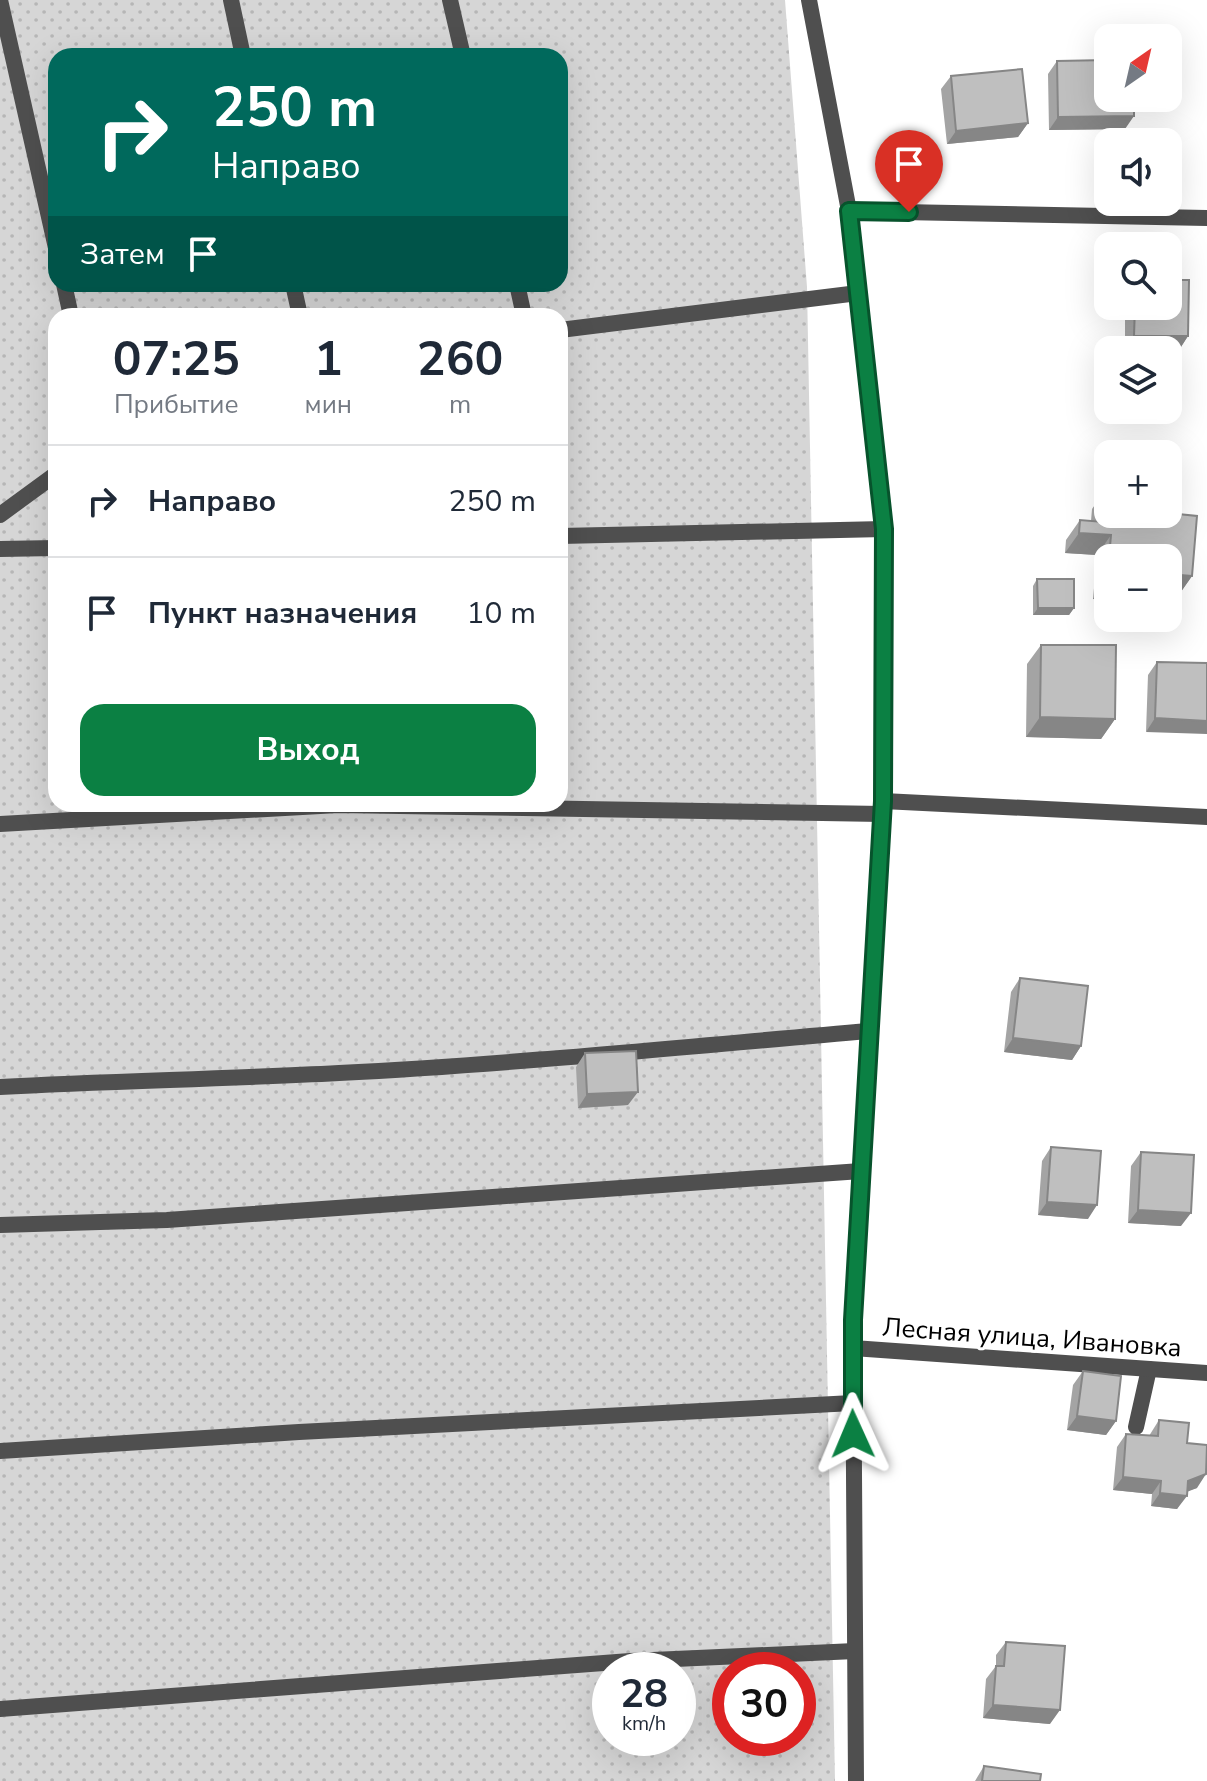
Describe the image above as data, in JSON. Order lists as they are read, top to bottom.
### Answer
{
  "streets": {
    "street": ["Лесная улица, Ивановка"]
  },
  "north": "top right",
  "page": {
    "map_buttons": ["+", "−"],
    "turn": ["250 m", "Направо"],
    "then": "Затем",
    "eta": [
      "07:25",
      "Прибытие",
      "1",
      "мин",
      "260",
      "m"
    ],
    "list": [
      {
        "name": "Направо",
        "value": "250 m"
      },
      {
        "name": "Пункт назначения",
        "value": "10 m"
      }
    ],
    "buttons": "Выход",
    "speed": "28 km/h",
    "limit": "30"
  }
}
